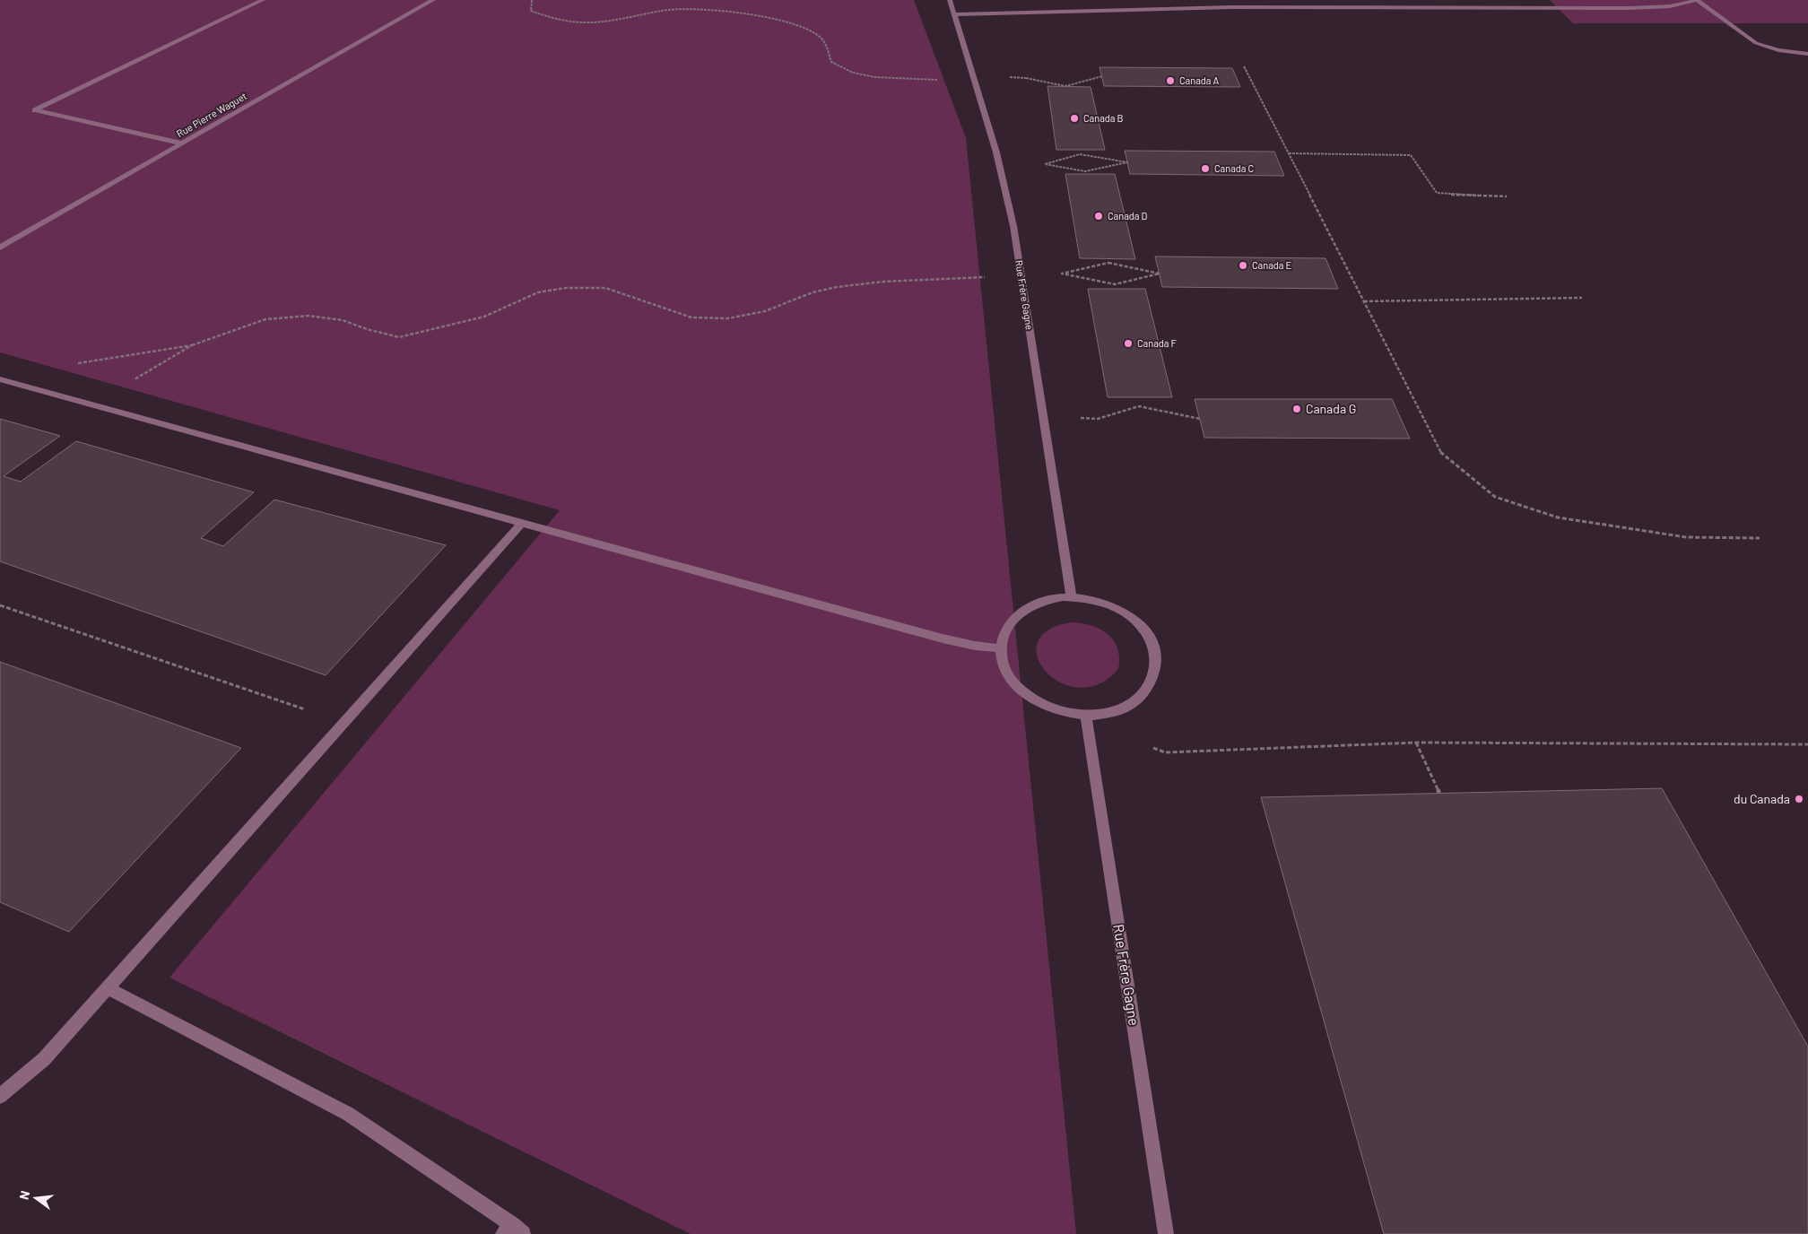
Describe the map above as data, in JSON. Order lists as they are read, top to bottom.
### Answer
{
  "streets": {
    "street": ["Rue Pierre Waguet", "Rue Frère Gagne"]
  },
  "places": [
    "Canada A",
    "Canada B",
    "Canada C",
    "Canada D",
    "Canada E",
    "Canada F",
    "Canada G",
    "du Canada"
  ],
  "north": "left"
}
